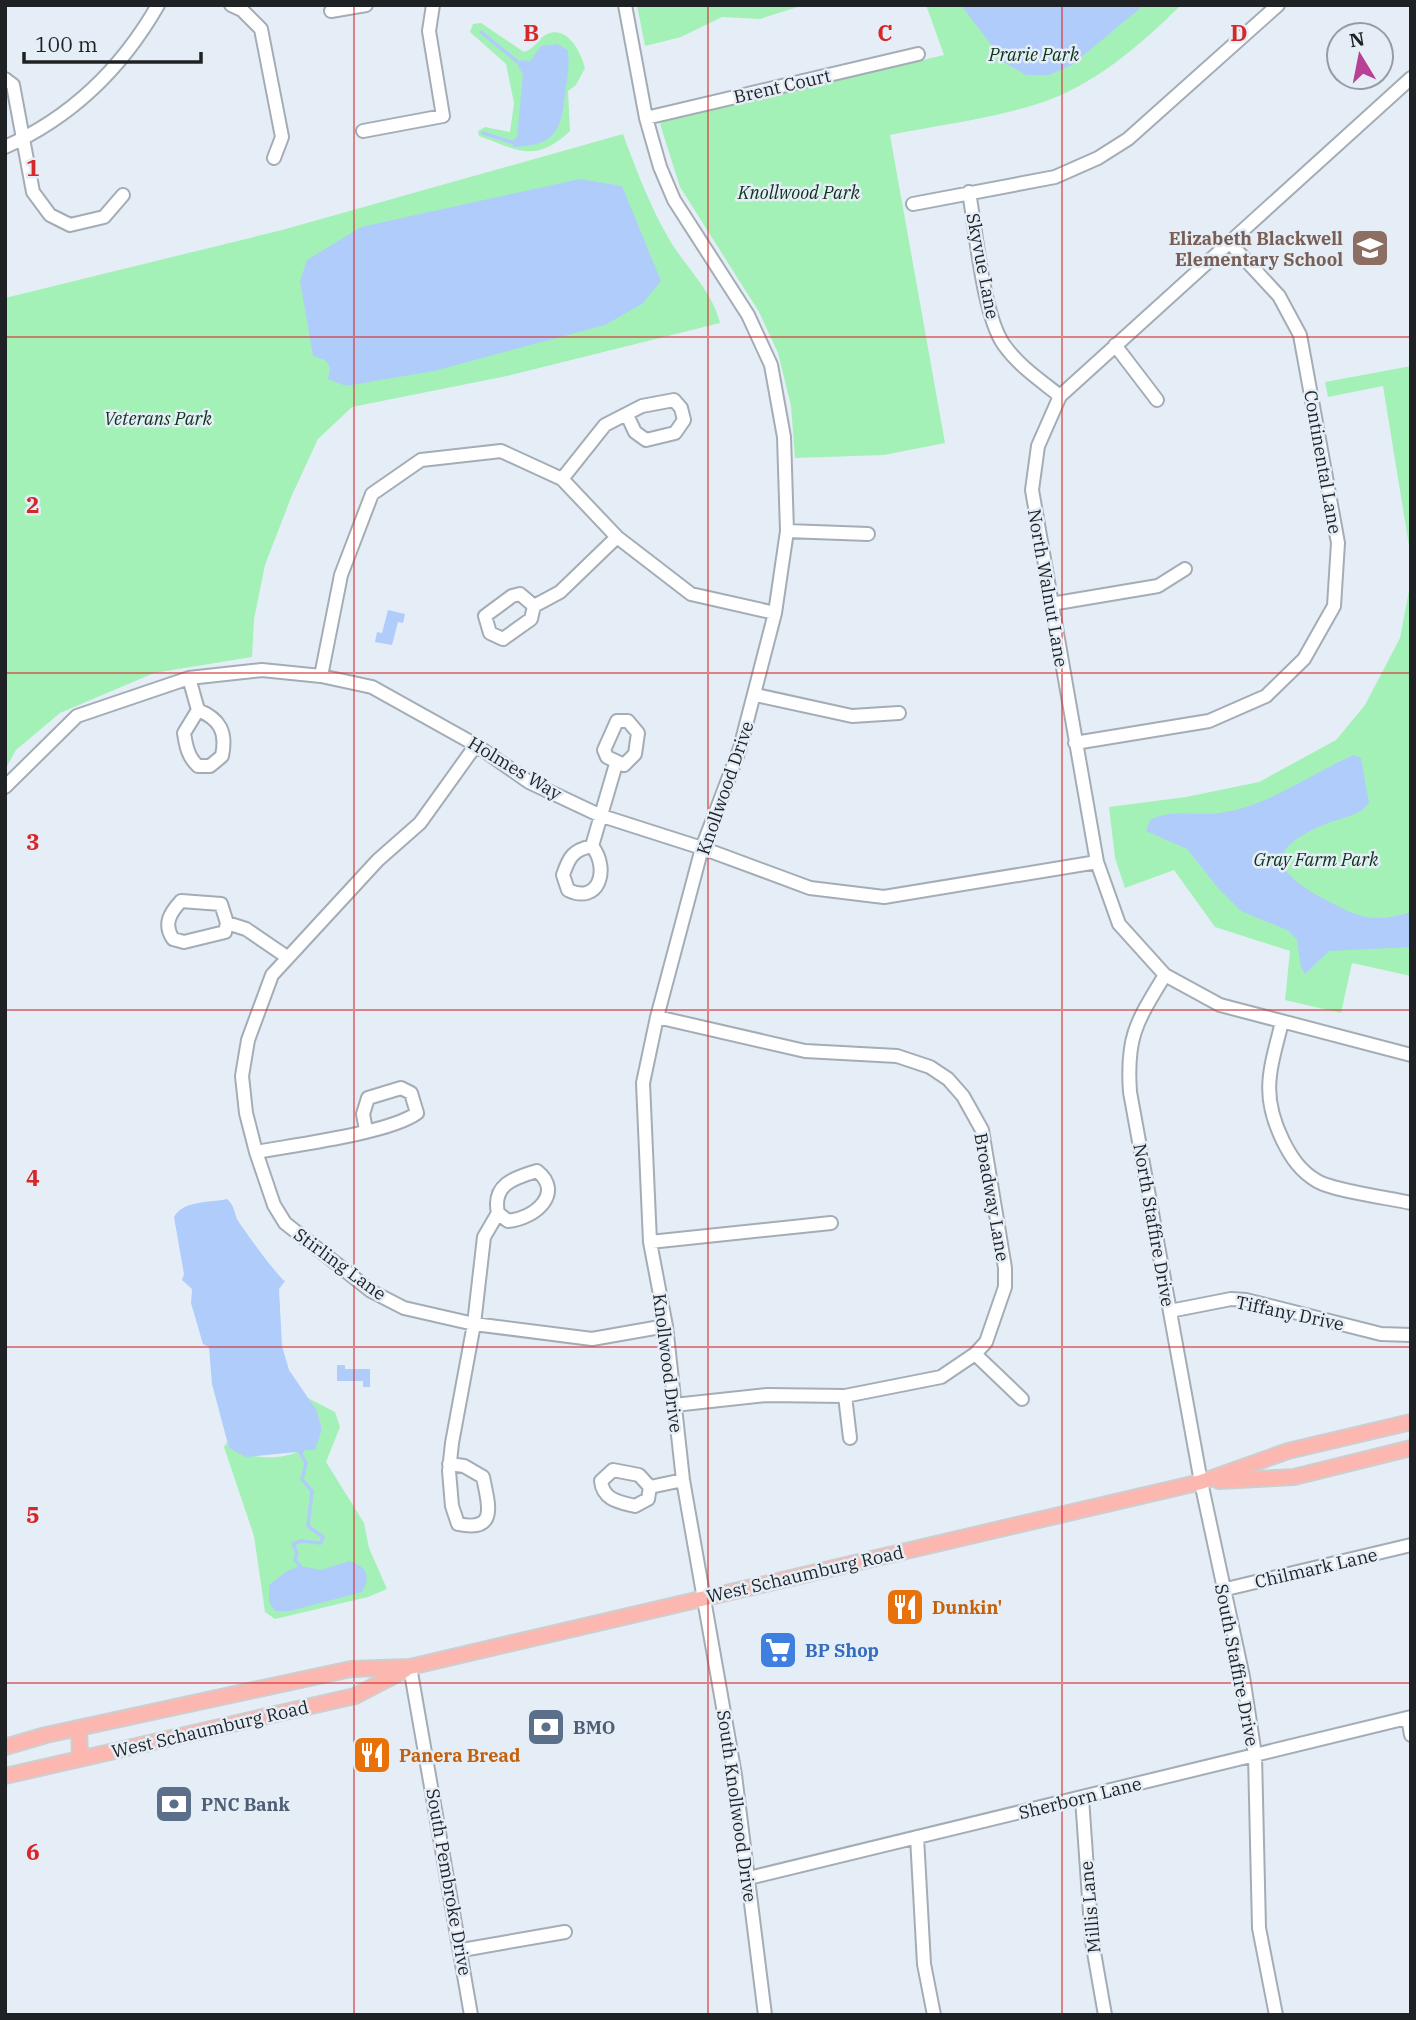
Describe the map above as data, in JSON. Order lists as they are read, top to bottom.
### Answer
{
  "streets": {
    "main road": ["West Schaumburg Road"],
    "street": [
      "Brent Court",
      "Skyvue Lane",
      "Continental Lane",
      "North Walnut Lane",
      "Holmes Way",
      "Knollwood Drive",
      "Broadway Lane",
      "North Staffire Drive",
      "Stirling Lane",
      "Tiffany Drive",
      "Chilmark Lane",
      "South Staffire Drive",
      "Sherborn Lane",
      "South Knollwood Drive",
      "South Pembroke Drive",
      "Millis Lane"
    ]
  },
  "crossings": [
    ["Brent Court", "Knollwood Drive"],
    ["Skyvue Lane", "North Walnut Lane"],
    ["Continental Lane", "North Walnut Lane"],
    ["North Walnut Lane", "Holmes Way"],
    ["North Walnut Lane", "North Staffire Drive"],
    ["Holmes Way", "Knollwood Drive"],
    ["Holmes Way", "Stirling Lane"],
    ["Knollwood Drive", "Broadway Lane"],
    ["Knollwood Drive", "Stirling Lane"],
    ["Knollwood Drive", "West Schaumburg Road"],
    ["Knollwood Drive", "South Knollwood Drive"],
    ["North Staffire Drive", "Tiffany Drive"],
    ["North Staffire Drive", "West Schaumburg Road"],
    ["North Staffire Drive", "South Staffire Drive"],
    ["Chilmark Lane", "South Staffire Drive"],
    ["West Schaumburg Road", "South Staffire Drive"],
    ["West Schaumburg Road", "South Knollwood Drive"],
    ["West Schaumburg Road", "South Pembroke Drive"],
    ["South Staffire Drive", "Sherborn Lane"],
    ["Sherborn Lane", "South Knollwood Drive"],
    ["Sherborn Lane", "Millis Lane"]
  ],
  "parks": [
    "Prarie Park",
    "Knollwood Park",
    "Veterans Park",
    "Gray Farm Park"
  ],
  "places": {
    "school or university": ["Elizabeth Blackwell Elementary School"],
    "restaurant": ["Dunkin'", "Panera Bread"],
    "supermarket": ["BP Shop"],
    "bank": ["BMO", "PNC Bank"]
  },
  "scale_bar": "100 m",
  "north": "top",
  "grid": {
    "columns": ["B", "C", "D"],
    "rows": [
      "1",
      "2",
      "3",
      "4",
      "5",
      "6"
    ]
  }
}
